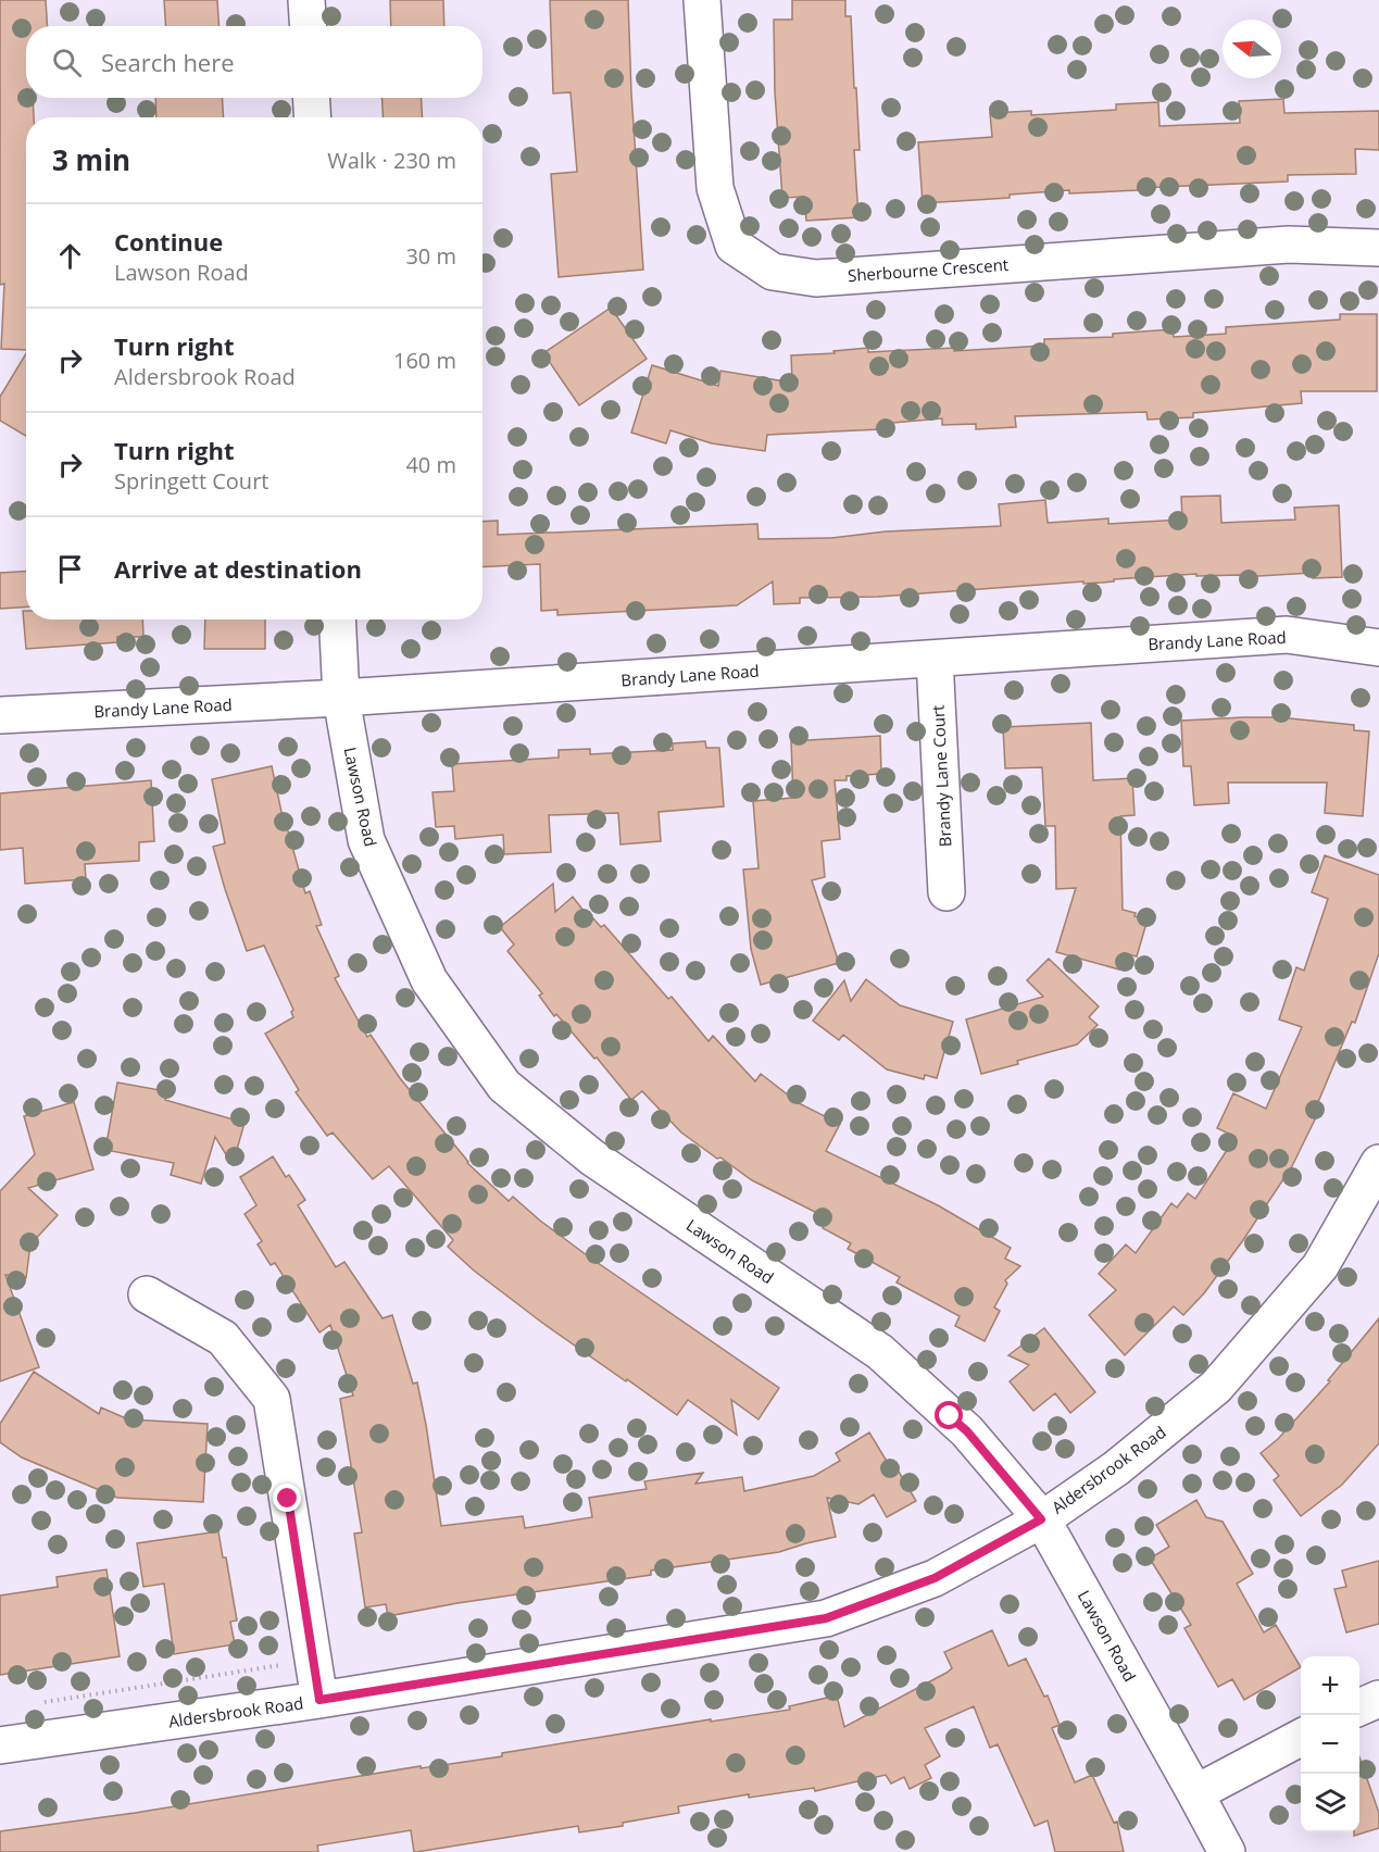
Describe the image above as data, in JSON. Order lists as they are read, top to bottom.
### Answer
{
  "streets": {
    "street": [
      "Sherbourne Crescent",
      "Brandy Lane Road",
      "Brandy Lane Court",
      "Lawson Road",
      "Aldersbrook Road"
    ]
  },
  "crossings": [
    ["Brandy Lane Road", "Brandy Lane Court"],
    ["Brandy Lane Road", "Lawson Road"],
    ["Lawson Road", "Aldersbrook Road"]
  ],
  "north": "left",
  "page": {
    "search": "Search here",
    "heading": ["3 min", "Walk · 230 m"],
    "list": [
      ["Continue", "Lawson Road", "30 m"],
      ["Turn right", "Aldersbrook Road", "160 m"],
      ["Turn right", "Springett Court", "40 m"],
      "Arrive at destination"
    ],
    "map_buttons": ["+", "−"]
  }
}
